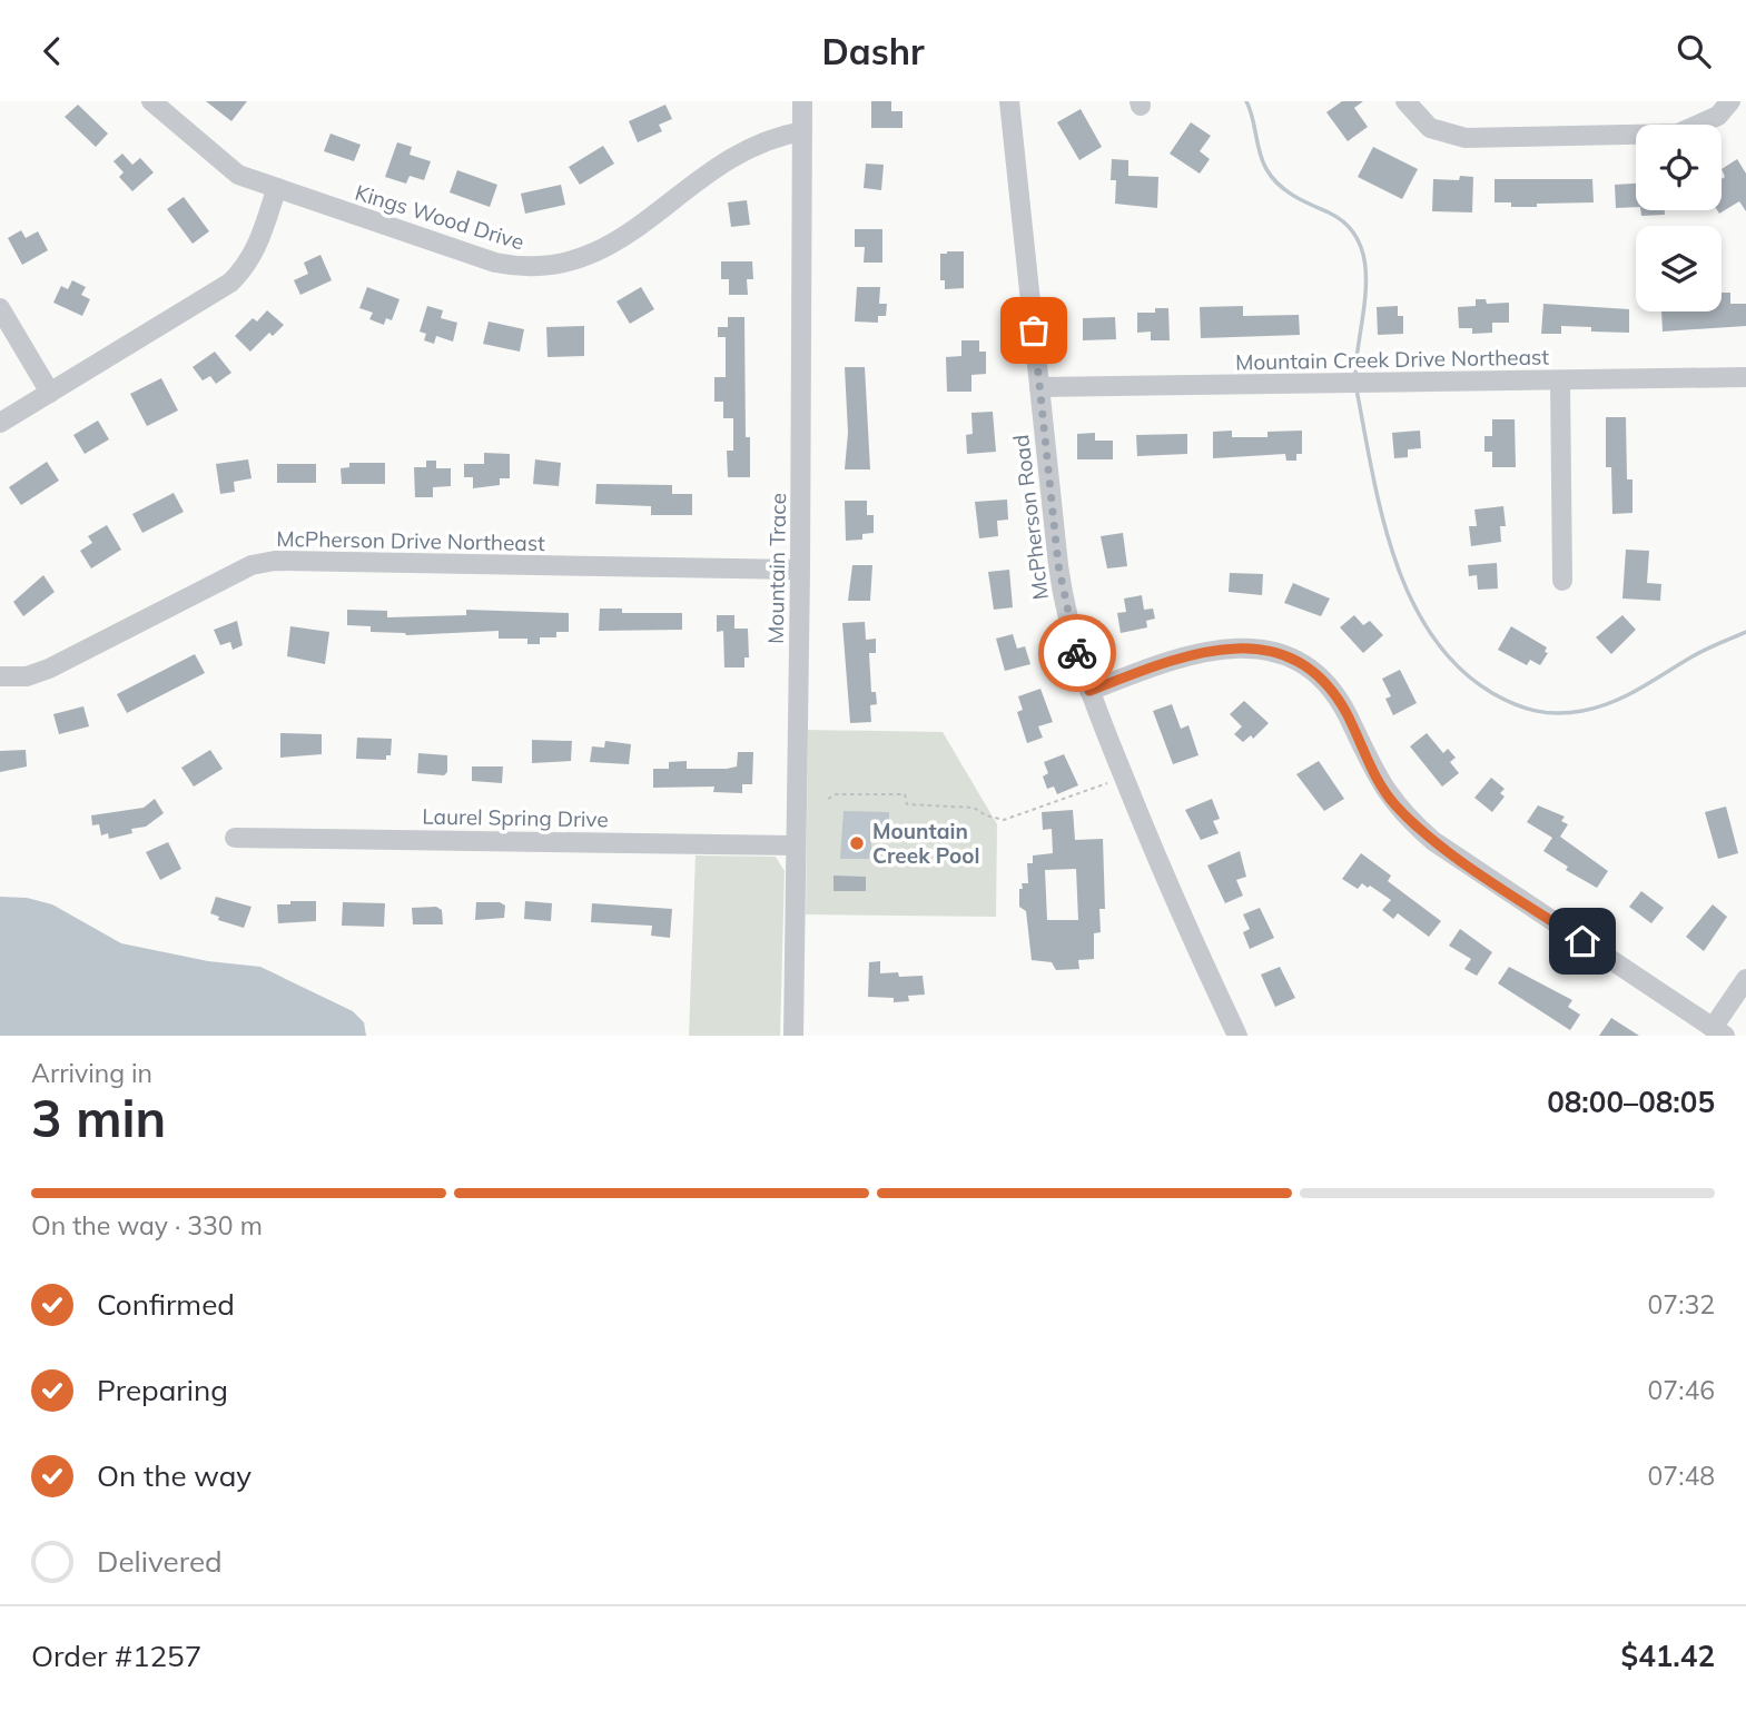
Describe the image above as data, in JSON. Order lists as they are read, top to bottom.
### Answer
{
  "streets": {
    "street": [
      "Kings Wood Drive",
      "Mountain Creek Drive Northeast",
      "McPherson Road",
      "McPherson Drive Northeast",
      "Mountain Trace",
      "Laurel Spring Drive"
    ]
  },
  "crossings": [
    ["Kings Wood Drive", "Mountain Trace"],
    ["Mountain Creek Drive Northeast", "McPherson Road"],
    ["McPherson Drive Northeast", "Mountain Trace"],
    ["Mountain Trace", "Laurel Spring Drive"]
  ],
  "places": ["Mountain Creek Pool"],
  "page": {
    "header": "Dashr",
    "heading": ["3 min", "Arriving in", "08:00–08:05"],
    "panel": ["Order #1257", "$41.42"],
    "bar": "On the way · 330 m",
    "list": [
      ["Confirmed", "07:32"],
      ["Preparing", "07:46"],
      ["On the way", "07:48"],
      "Delivered"
    ]
  }
}
